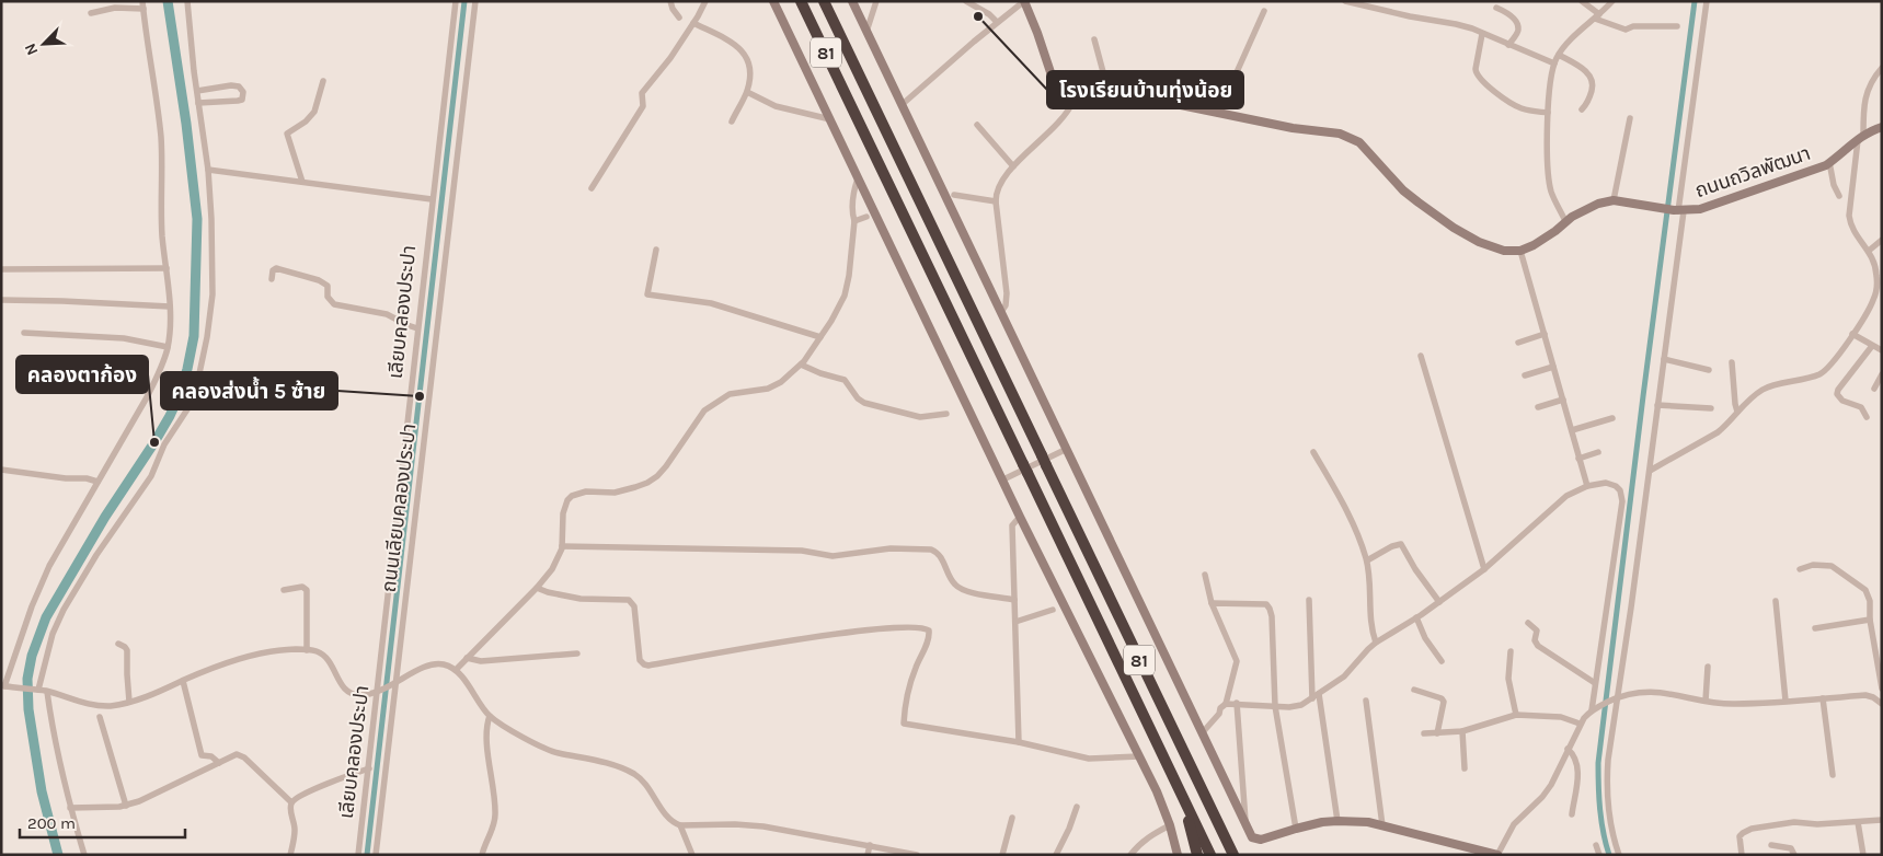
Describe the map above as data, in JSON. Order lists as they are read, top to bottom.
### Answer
{
  "streets": {
    "highway": ["81"],
    "main road": ["ถนนถวิลพัฒนา"],
    "street": ["เลียบคลองประปา", "ถนนเลียบคลองประปา"]
  },
  "places": ["โรงเรียนบ้านทุ่งน้อย", "คลองส่งน้ำ 5 ซ้าย", "คลองตาก้อง"],
  "scale_bar": "200 m",
  "north": "bottom left"
}
